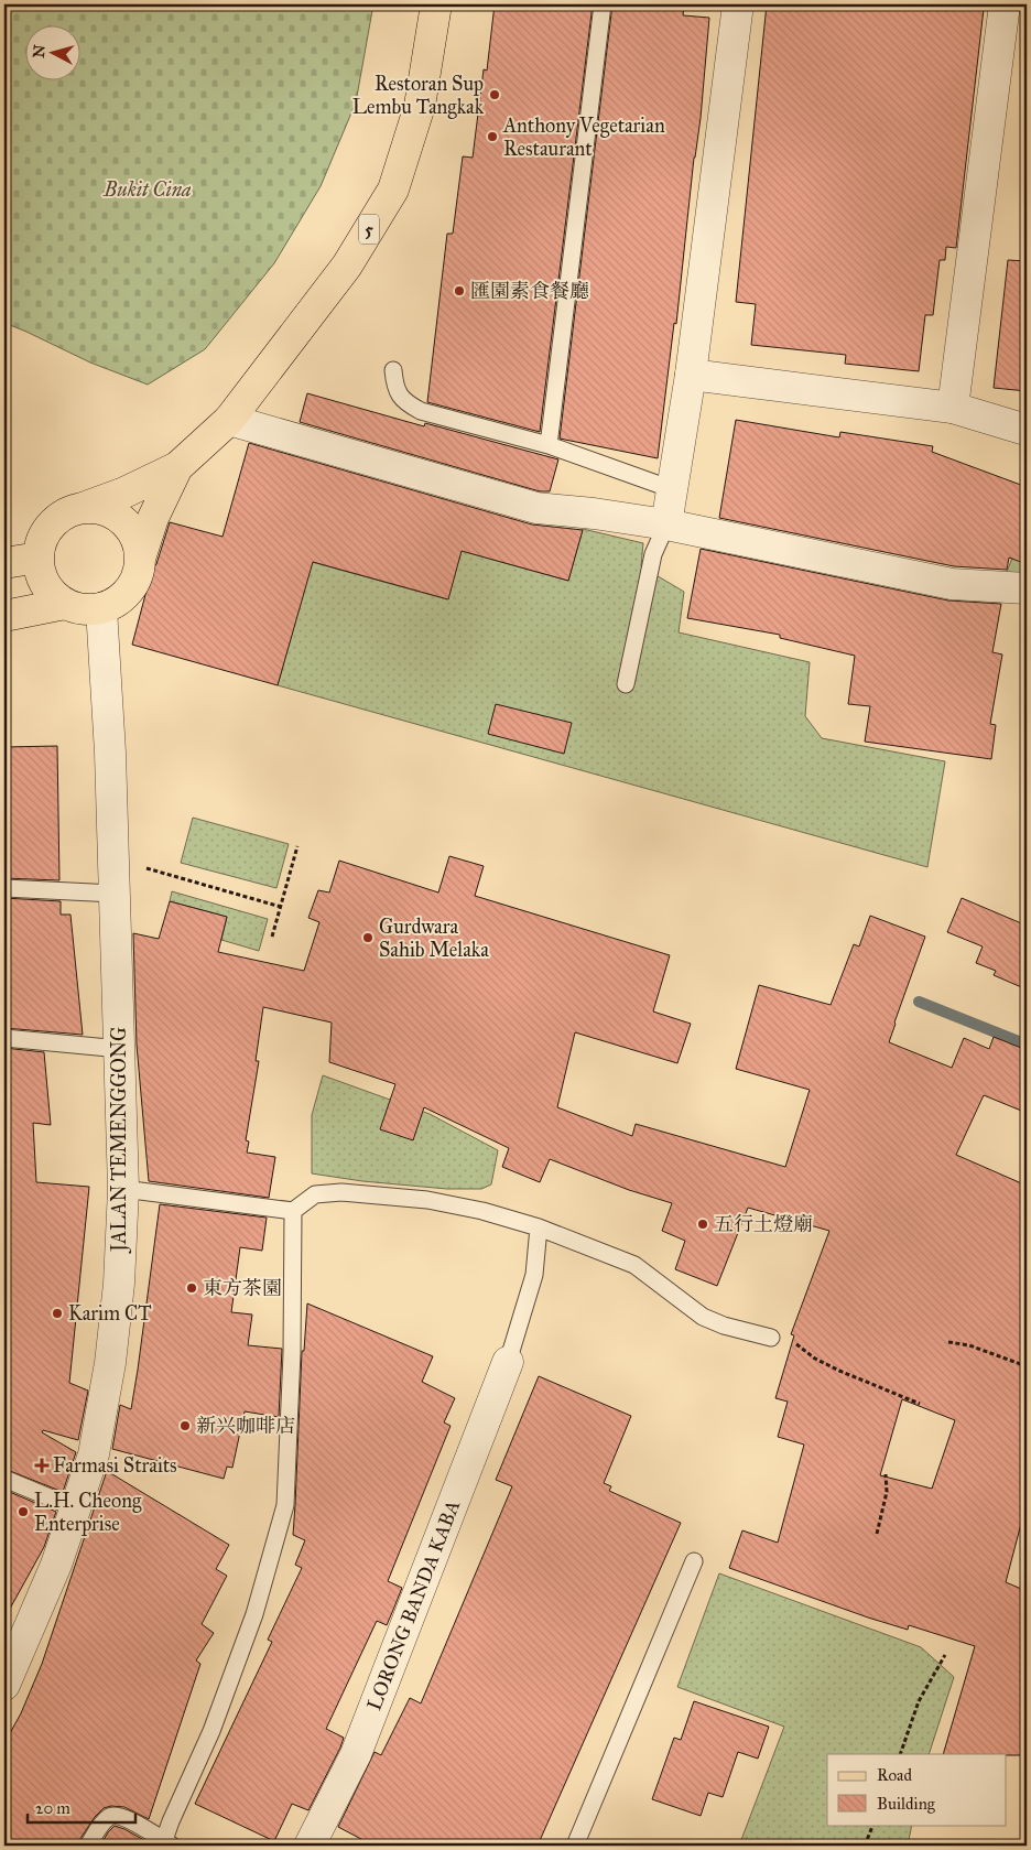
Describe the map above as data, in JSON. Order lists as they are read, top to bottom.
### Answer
{
  "streets": {
    "main road": ["5"],
    "street": ["JALAN TEMENGGONG", "LORONG BANDA KABA"]
  },
  "crossings": [
    ["5", "JALAN TEMENGGONG"]
  ],
  "parks": ["Bukit Cina"],
  "places": {
    "other": [
      "Restoran Sup Lembu Tangkak",
      "Anthony Vegetarian Restaurant",
      "匯園素食餐廳",
      "Gurdwara Sahib Melaka",
      "五行土燈廟",
      "東方茶園",
      "Karim CT",
      "新兴咖啡店",
      "L.H. Cheong Enterprise"
    ],
    "health": ["Farmasi Straits"]
  },
  "legend": ["Road", "Building"],
  "scale_bar": "20 m",
  "north": "left"
}
